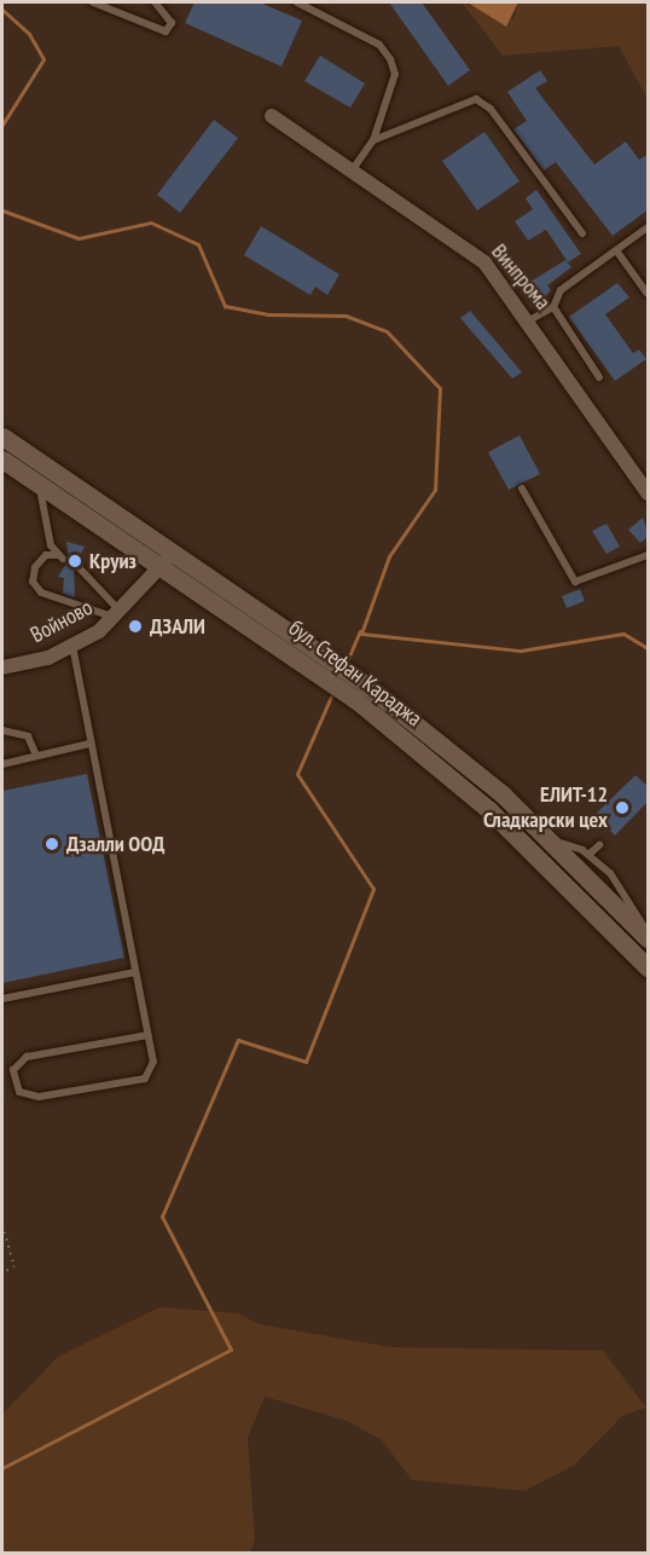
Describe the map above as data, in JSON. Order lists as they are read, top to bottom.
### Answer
{
  "streets": {
    "main road": ["бул. Стефан Караджа"],
    "street": ["Винпрома", "Войново"]
  },
  "crossings": [
    ["Войново", "бул. Стефан Караджа"]
  ],
  "places": [
    "Круиз",
    "ДЗАЛИ",
    "ЕЛИТ-12 Сладкарски цех",
    "Дзалли ООД"
  ]
}
